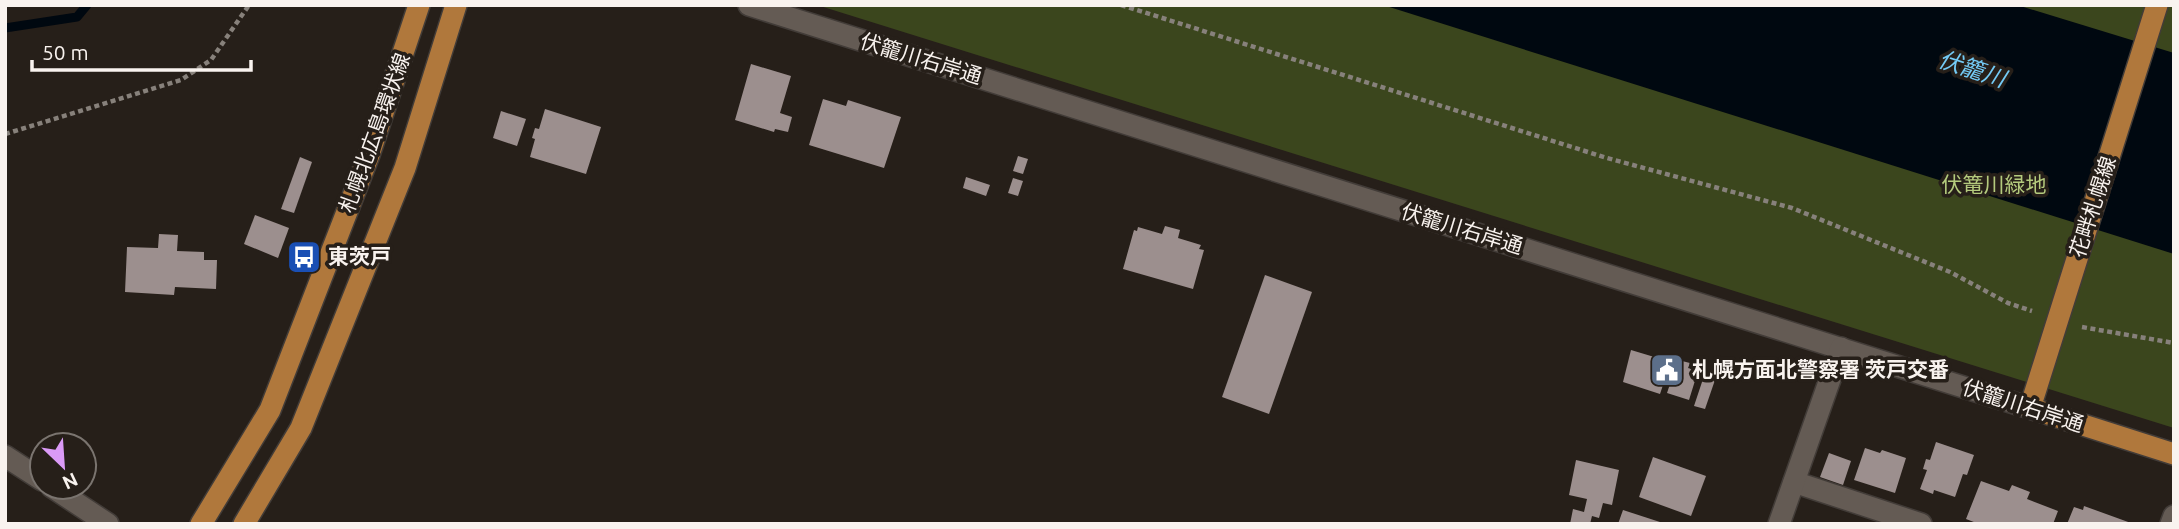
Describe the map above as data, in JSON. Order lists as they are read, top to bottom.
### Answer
{
  "streets": {
    "main road": ["伏籠川右岸通", "札幌北広島環状線", "花畔札幌線"]
  },
  "crossings": [
    ["伏籠川右岸通", "花畔札幌線"]
  ],
  "water": ["伏籠川"],
  "parks": ["伏篭川緑地"],
  "places": {
    "bus stop": ["東茨戸"],
    "public building": ["札幌方面北警察署 茨戸交番"]
  },
  "scale_bar": "50 m",
  "north": "bottom right"
}
